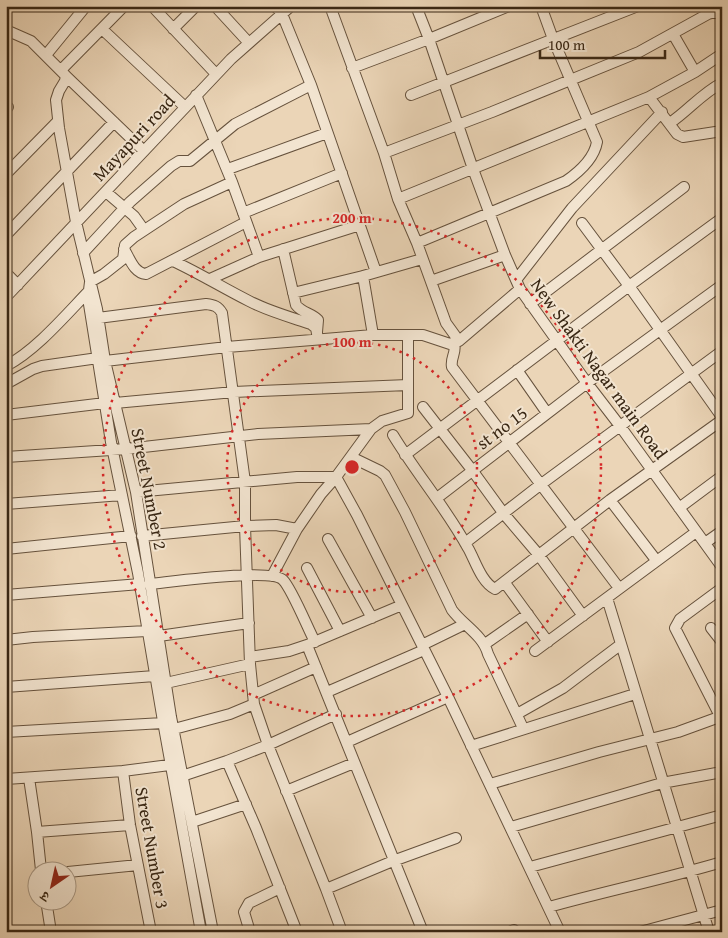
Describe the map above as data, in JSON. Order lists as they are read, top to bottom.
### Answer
{
  "streets": {
    "street": [
      "Mayapuri road",
      "New Shakti Nagar main Road",
      "st no 15",
      "Street Number 2",
      "Street Number 3"
    ]
  },
  "crossings": [
    ["Mayapuri road", "Street Number 2"],
    ["New Shakti Nagar main Road", "st no 15"]
  ],
  "scale_bar": "100 m",
  "north": "bottom left",
  "rings": ["200 m", "100 m"]
}
